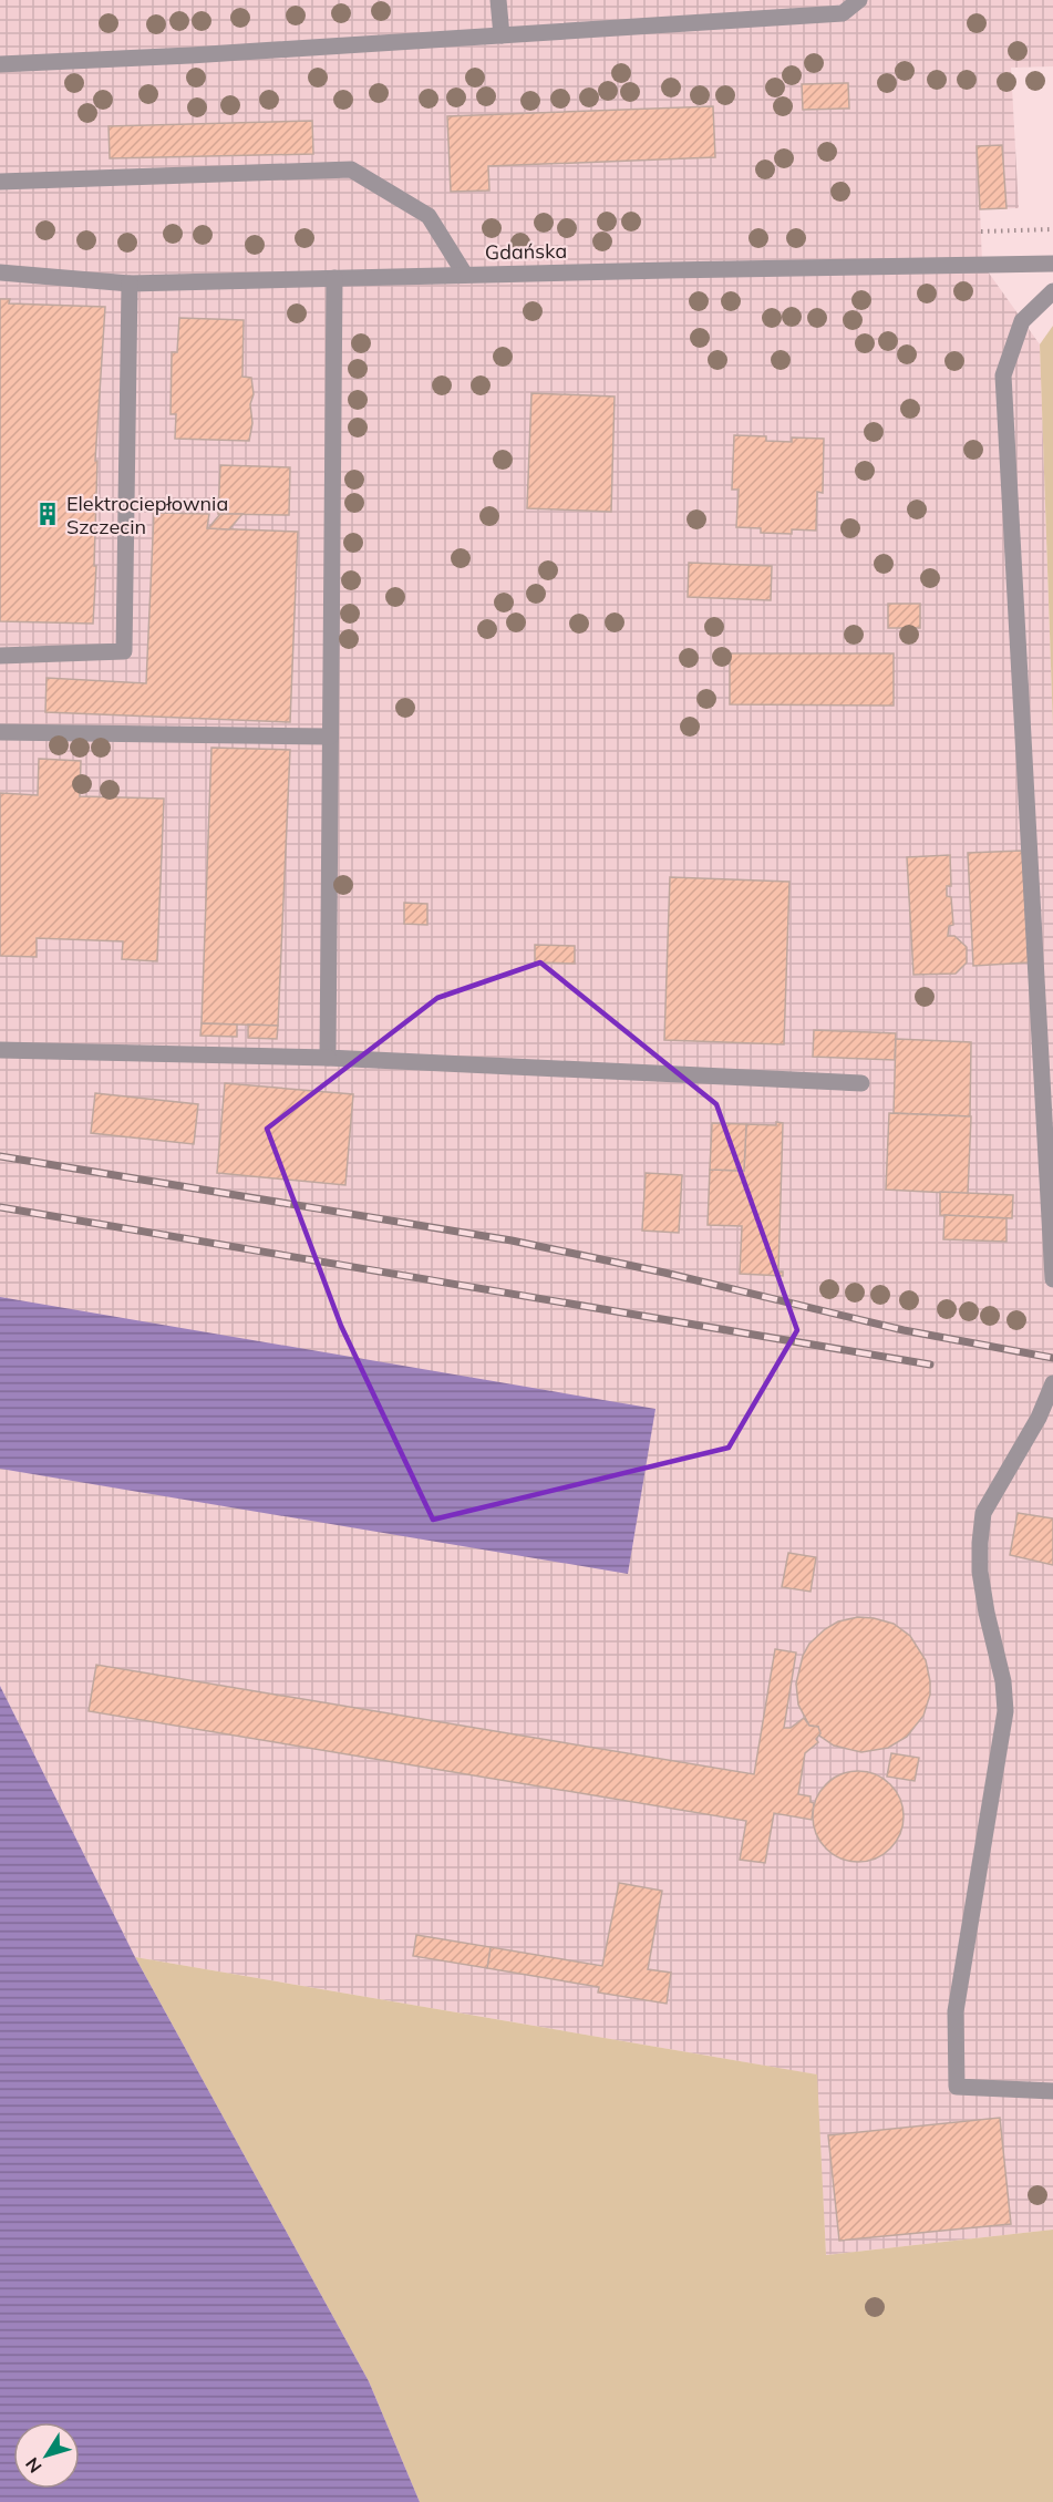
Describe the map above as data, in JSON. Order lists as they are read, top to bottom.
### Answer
{
  "streets": {
    "lane": ["Gdańska"]
  },
  "places": {
    "building": ["Elektrociepłownia Szczecin"]
  },
  "north": "bottom left"
}
